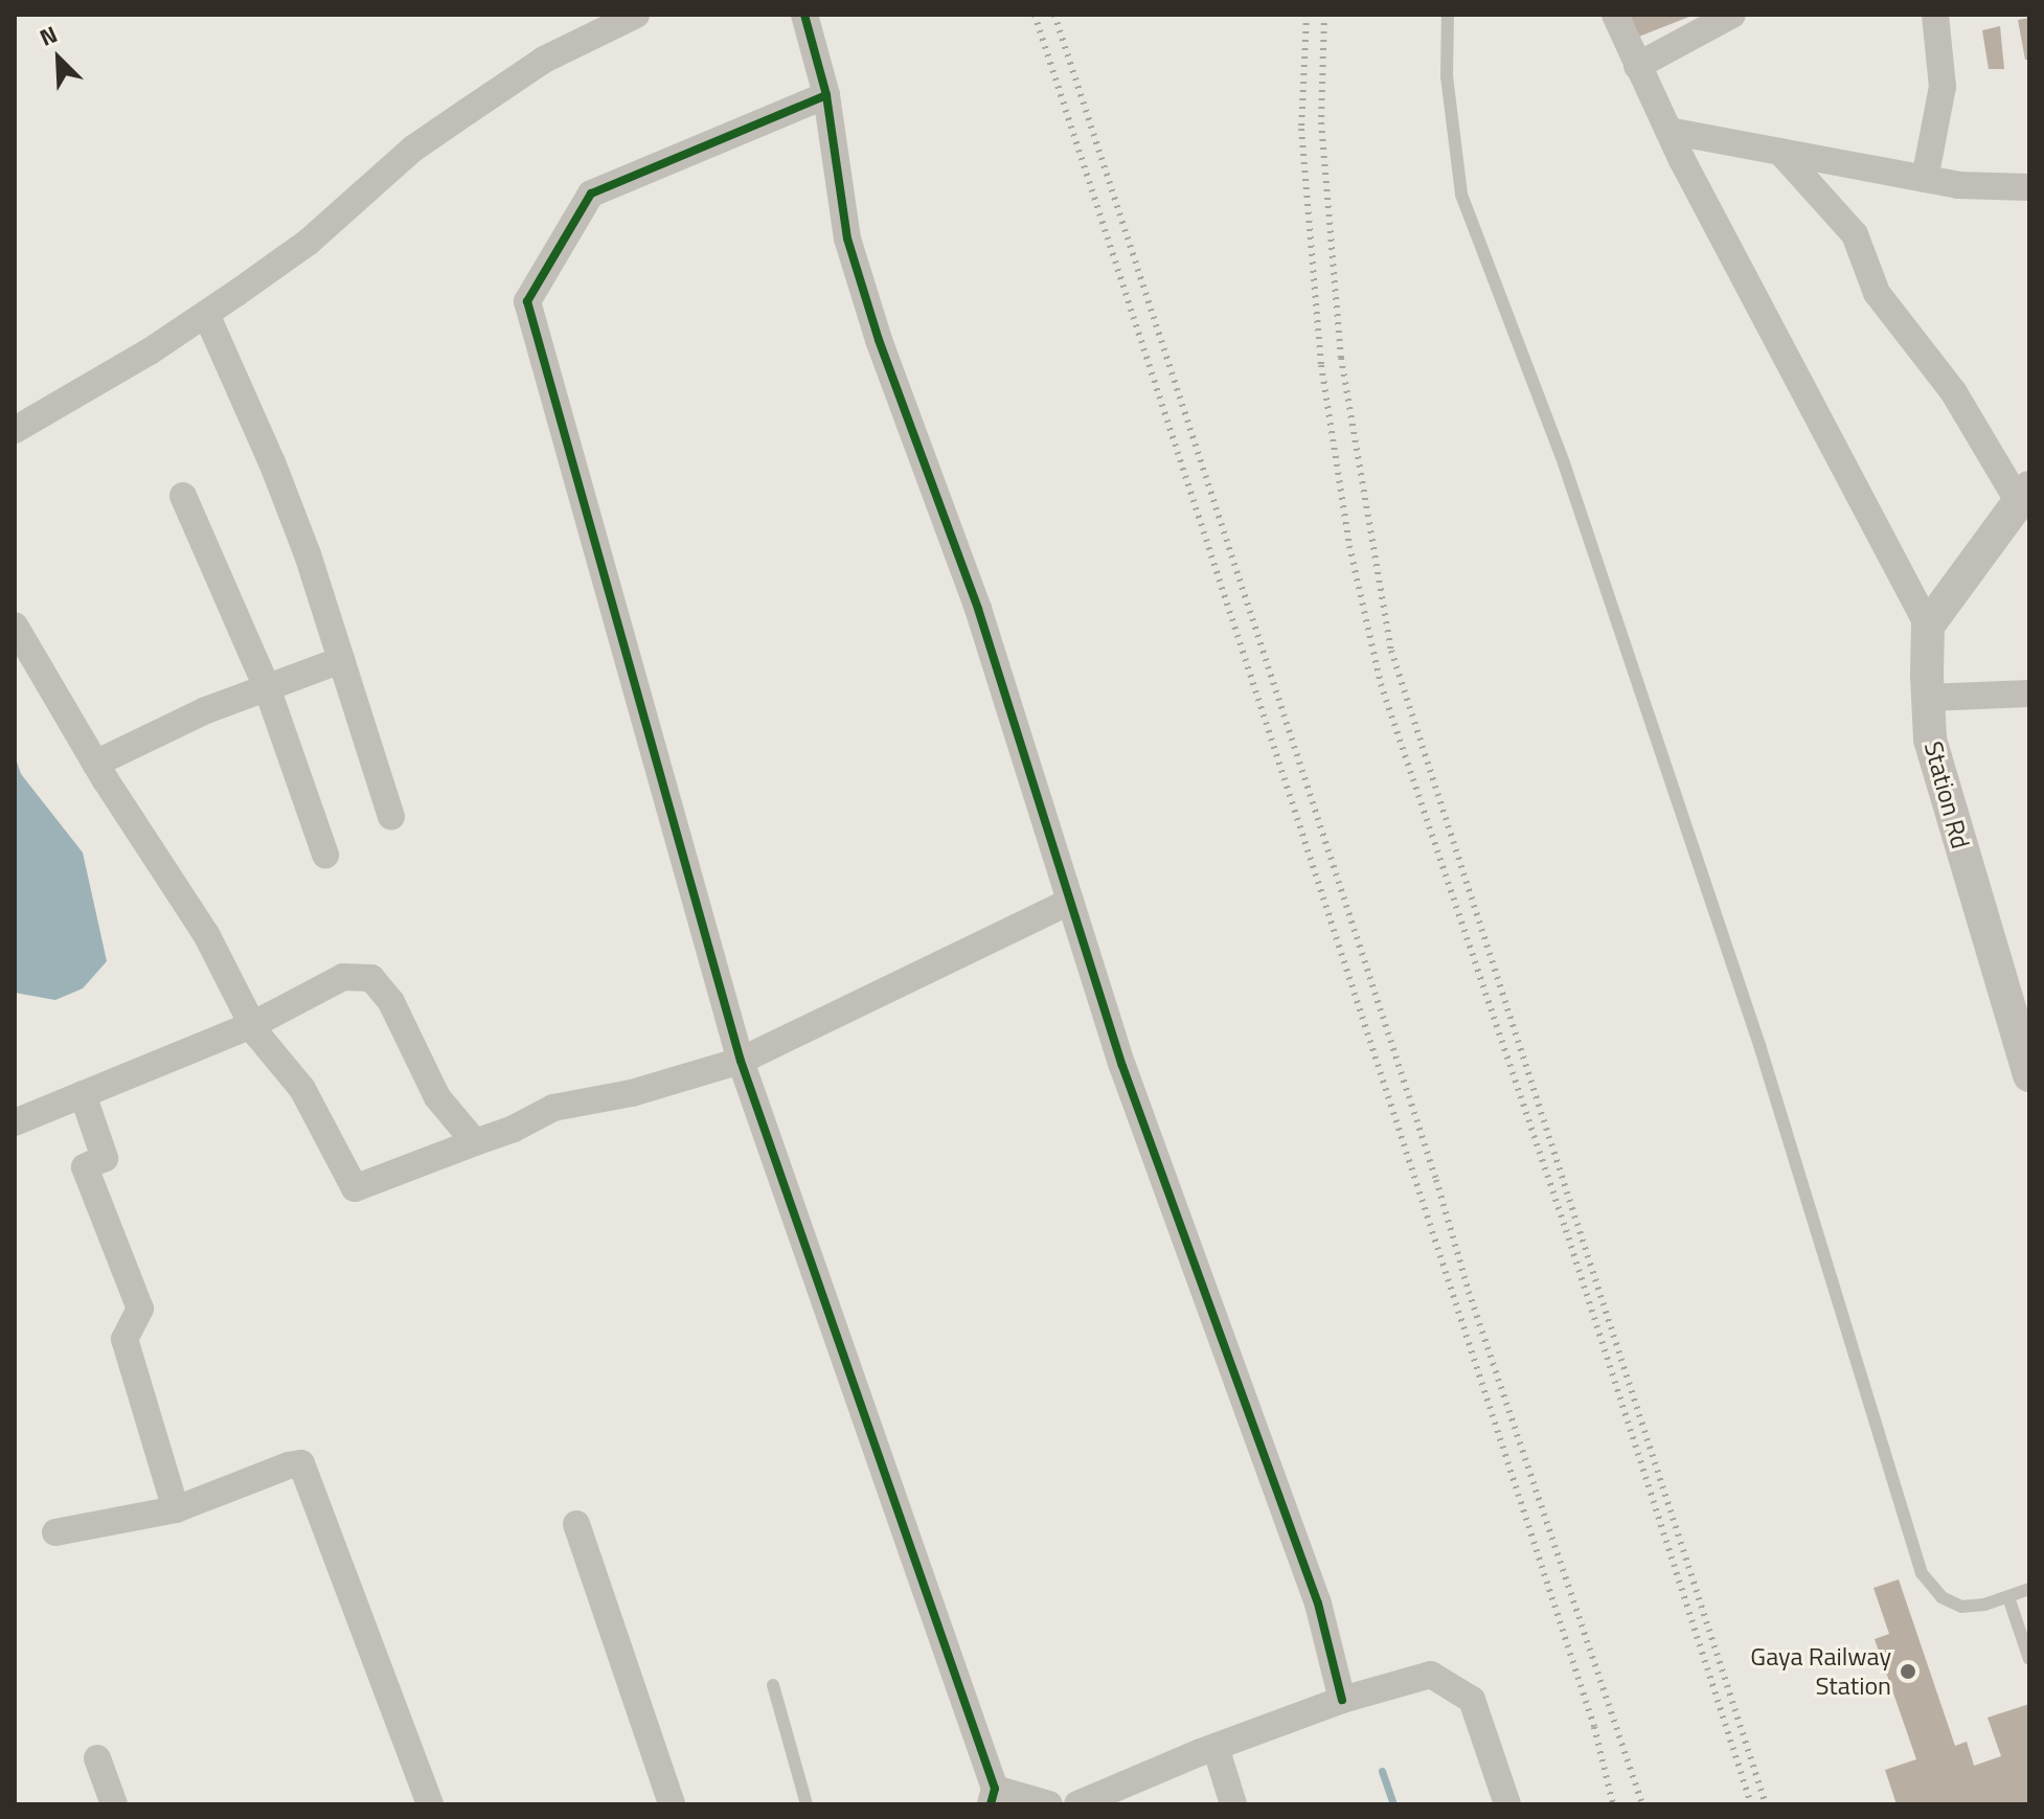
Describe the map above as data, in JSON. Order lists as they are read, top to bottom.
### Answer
{
  "streets": {
    "street": ["Station Rd"]
  },
  "places": ["Gaya Railway Station"],
  "north": "top left"
}
